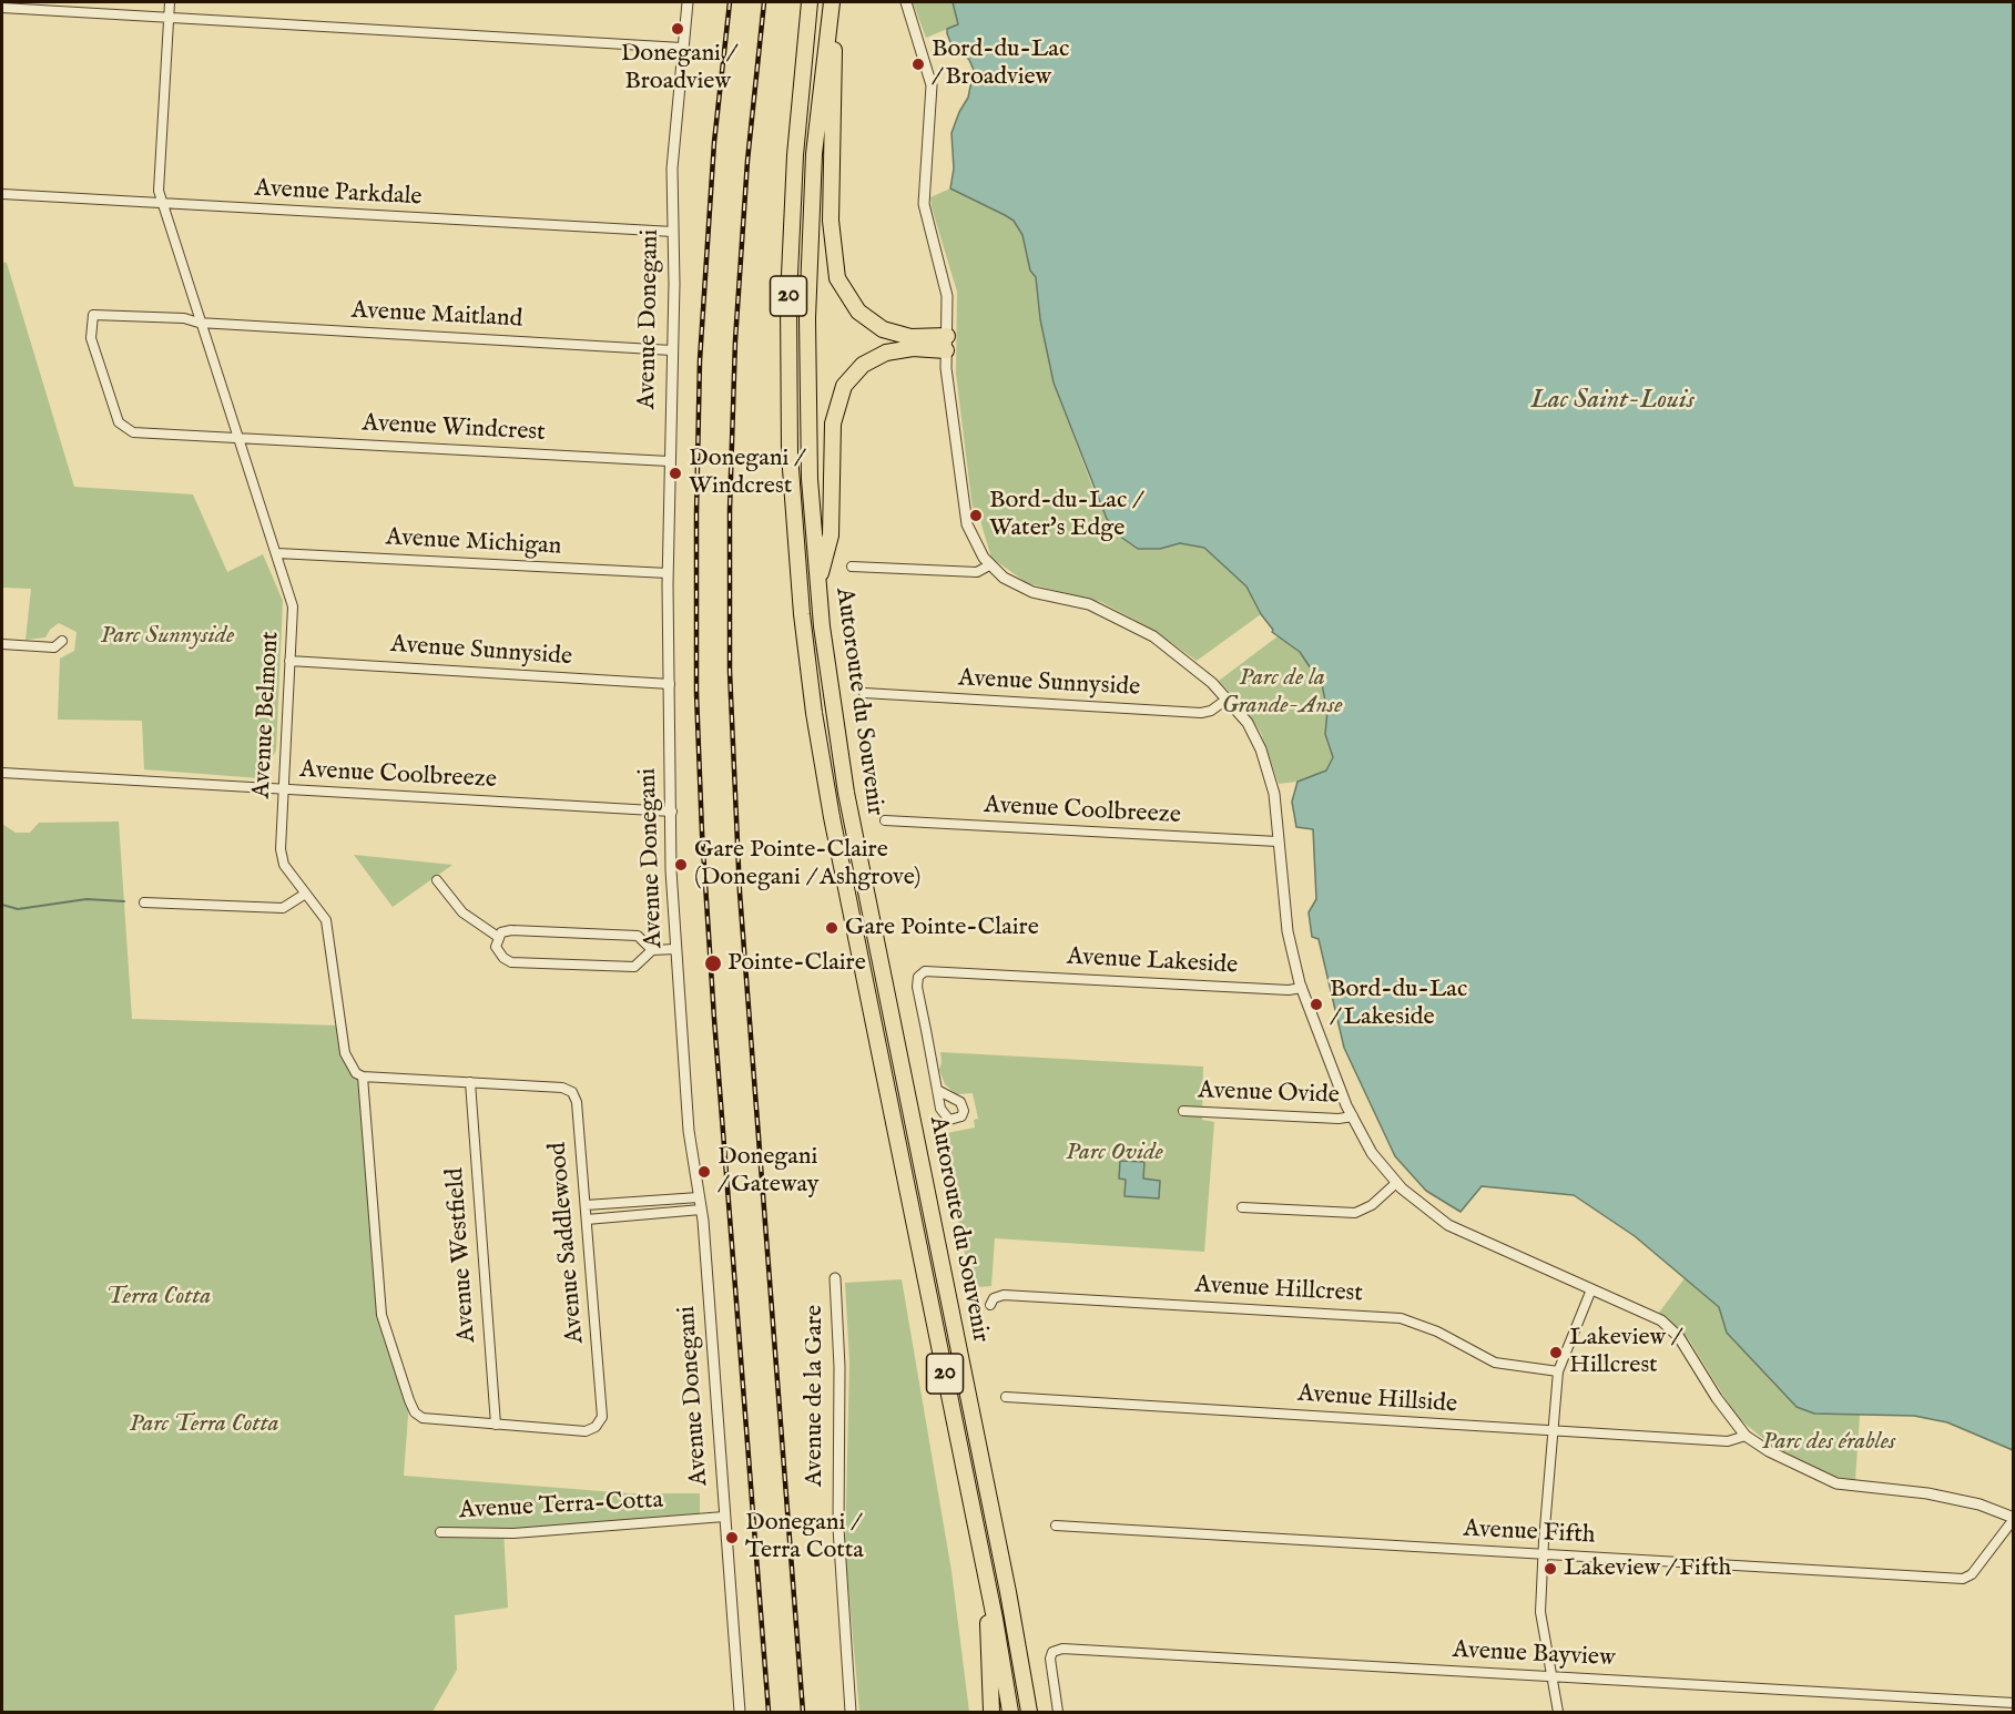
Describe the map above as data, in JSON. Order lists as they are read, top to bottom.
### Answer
{
  "streets": {
    "highway": ["20", "Autoroute du Souvenir"],
    "street": [
      "Avenue Parkdale",
      "Avenue Maitland",
      "Avenue Donegani",
      "Avenue Windcrest",
      "Avenue Michigan",
      "Avenue Sunnyside",
      "Avenue Belmont",
      "Avenue Coolbreeze",
      "Avenue Lakeside",
      "Avenue Ovide",
      "Avenue Saddlewood",
      "Avenue Westfield",
      "Avenue Hillcrest",
      "Avenue de la Gare",
      "Avenue Hillside",
      "Avenue Terra-Cotta",
      "Avenue Fifth",
      "Avenue Bayview"
    ]
  },
  "crossings": [
    ["Avenue Parkdale", "Avenue Donegani"],
    ["Avenue Parkdale", "Avenue Belmont"],
    ["Avenue Maitland", "Avenue Donegani"],
    ["Avenue Maitland", "Avenue Windcrest"],
    ["Avenue Maitland", "Avenue Belmont"],
    ["Avenue Donegani", "Avenue Windcrest"],
    ["Avenue Donegani", "Avenue Michigan"],
    ["Avenue Donegani", "Avenue Sunnyside"],
    ["Avenue Donegani", "Avenue Coolbreeze"],
    ["Avenue Donegani", "Avenue Terra-Cotta"],
    ["Avenue Windcrest", "Avenue Belmont"],
    ["Avenue Michigan", "Avenue Belmont"],
    ["Avenue Sunnyside", "Avenue Belmont"],
    ["Avenue Belmont", "Avenue Coolbreeze"],
    ["Avenue Belmont", "Avenue Saddlewood"],
    ["Avenue Saddlewood", "Avenue Westfield"]
  ],
  "water": ["Lac Saint-Louis"],
  "parks": [
    "Parc Sunnyside",
    "Parc de la Grande-Anse",
    "Parc Ovide",
    "Terra Cotta",
    "Parc Terra Cotta",
    "Parc des érables"
  ],
  "places": [
    "Donegani / Broadview",
    "Bord-du-Lac / Broadview",
    "Donegani / Windcrest",
    "Bord-du-Lac / Water's Edge",
    "Gare Pointe-Claire (Donegani / Ashgrove)",
    "Gare Pointe-Claire",
    "Pointe-Claire",
    "Bord-du-Lac / Lakeside",
    "Donegani / Gateway",
    "Lakeview / Hillcrest",
    "Donegani / Terra Cotta",
    "Lakeview / Fifth"
  ]
}
